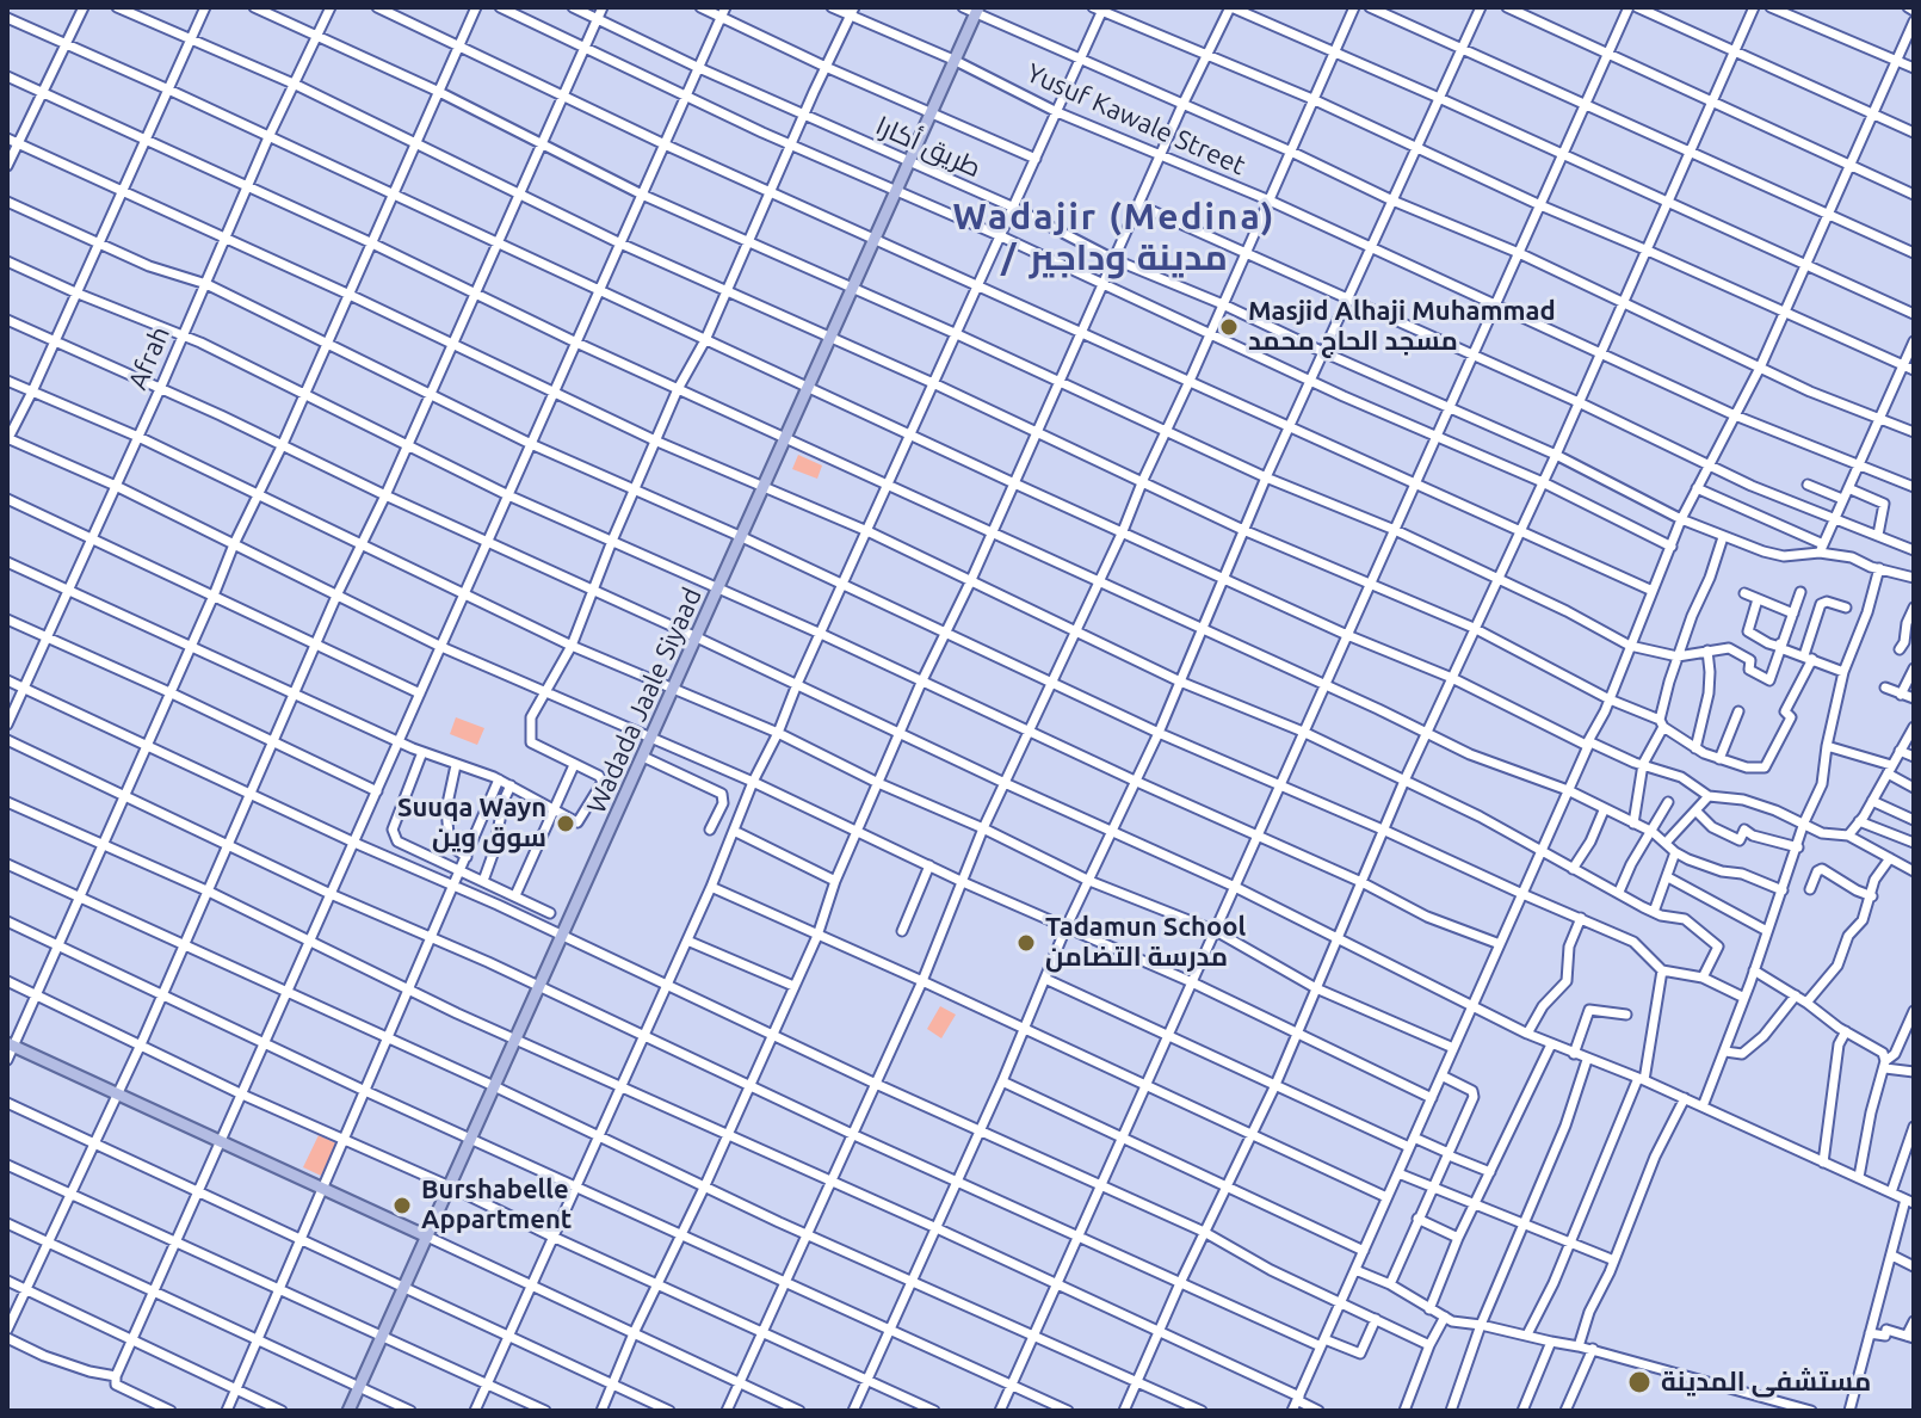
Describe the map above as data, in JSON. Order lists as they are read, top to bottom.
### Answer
{
  "streets": {
    "main road": ["Wadada Jaale Siyaad"],
    "street": ["Yusuf Kawale Street", "طريق أكارا", "Afrah"]
  },
  "crossings": [
    ["Yusuf Kawale Street", "Wadada Jaale Siyaad"],
    ["طريق أكارا", "Wadada Jaale Siyaad"]
  ],
  "districts": ["Wadajir (Medina) / مدينة وداجير"],
  "places": [
    "Masjid Alhaji Muhammad مسجد الحاج محمد",
    "Suuqa Wayn سوق وين",
    "Tadamun School مدرسة التضامن",
    "Burshabelle Appartment",
    "مستشفى المدينة"
  ]
}
